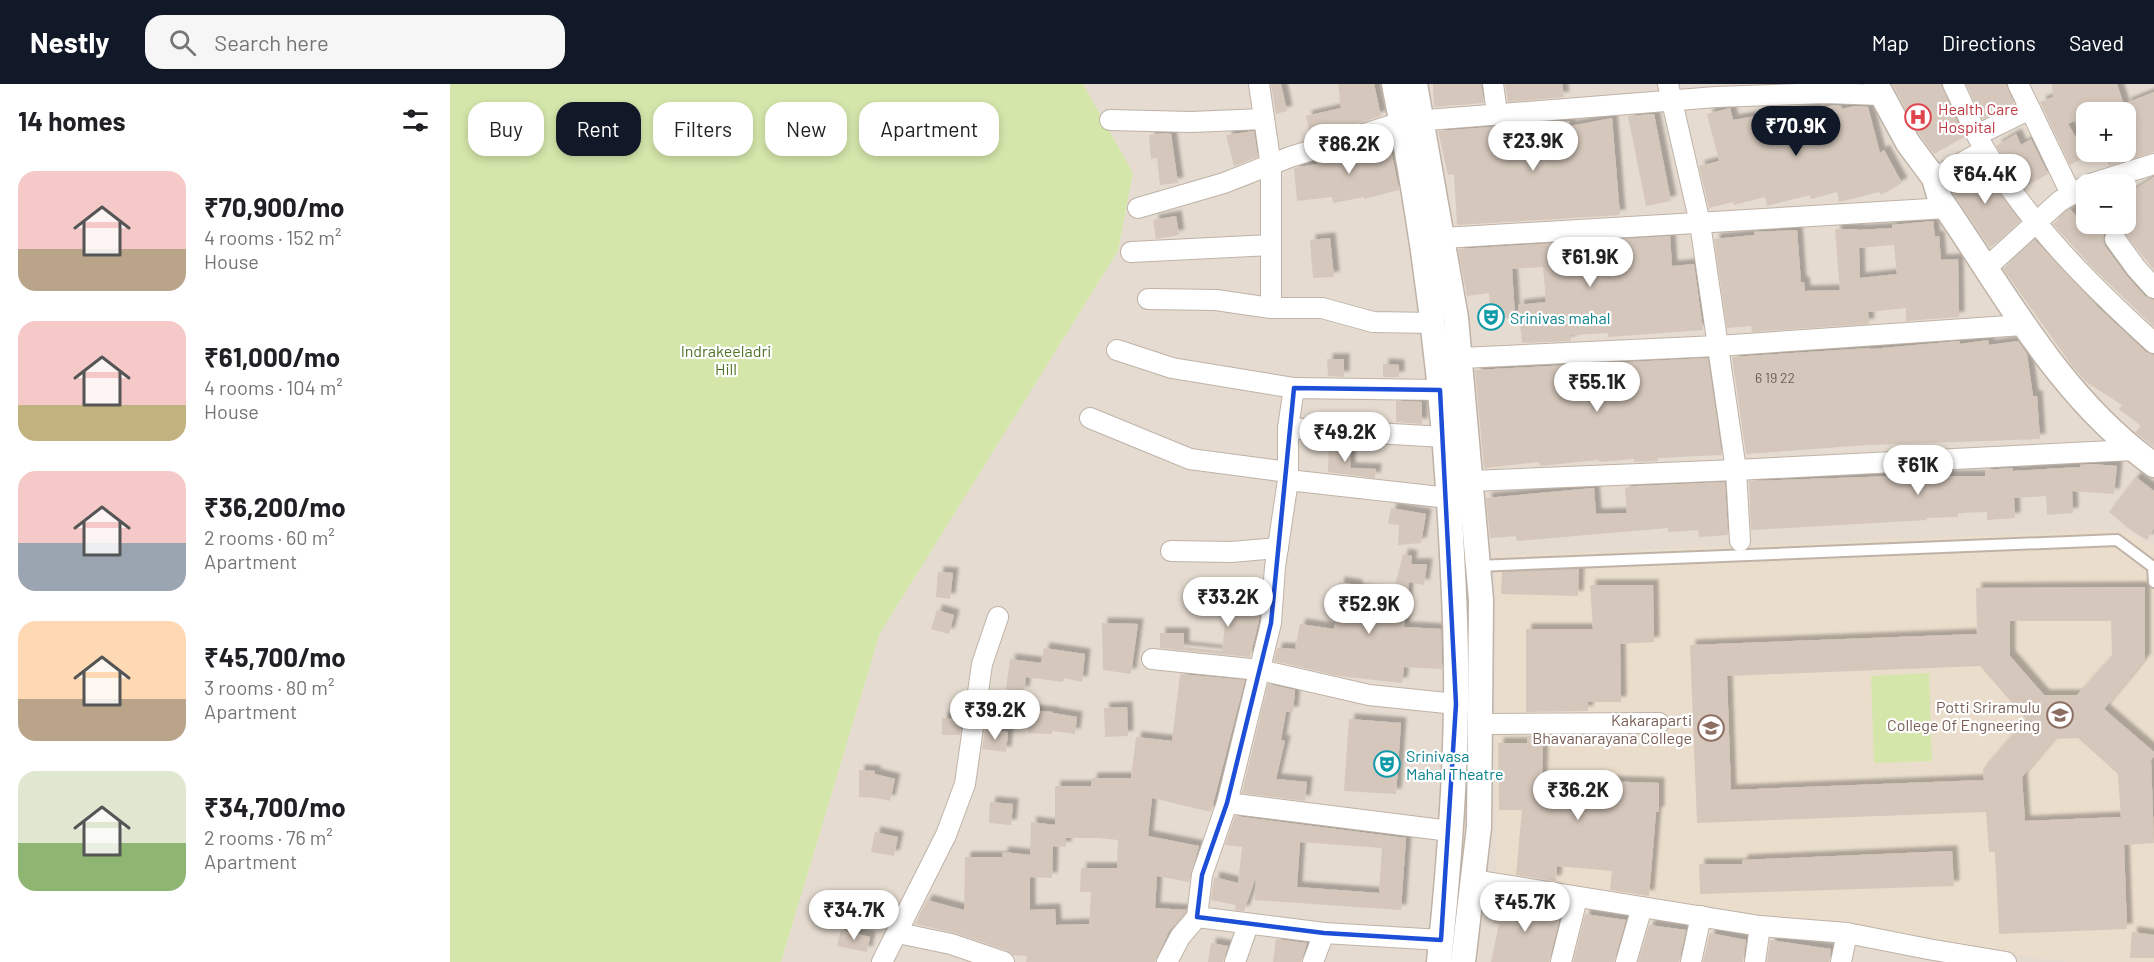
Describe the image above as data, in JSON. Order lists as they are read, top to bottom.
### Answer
{
  "parks": ["Indrakeeladri Hill"],
  "places": {
    "hospital": ["Health Care Hospital"],
    "theatre": ["Srinivas mahal", "Srinivasa Mahal Theatre"],
    "school or university": ["Potti Sriramulu College Of Engneering", "Kakaraparti Bhavanarayana College"]
  },
  "house_numbers": ["6 19 22"],
  "page": {
    "header": "Nestly",
    "search": "Search here",
    "nav": ["Map", "Directions", "Saved"],
    "heading": "14 homes",
    "map_buttons": ["+", "−"],
    "chip": [
      "Buy",
      "Rent",
      "Filters",
      "New",
      "Apartment"
    ],
    "price": [
      "₹70.9K",
      "₹23.9K",
      "₹86.2K",
      "₹64.4K",
      "₹61.9K",
      "₹55.1K",
      "₹49.2K",
      "₹61K",
      "₹33.2K",
      "₹52.9K",
      "₹39.2K",
      "₹36.2K",
      "₹45.7K",
      "₹34.7K"
    ],
    "list": [
      {
        "name": "₹70,900/mo",
        "note": "4 rooms · 152 m² · House"
      },
      {
        "name": "₹61,000/mo",
        "note": "4 rooms · 104 m² · House"
      },
      {
        "name": "₹36,200/mo",
        "note": "2 rooms · 60 m² · Apartment"
      },
      {
        "name": "₹45,700/mo",
        "note": "3 rooms · 80 m² · Apartment"
      },
      {
        "name": "₹34,700/mo",
        "note": "2 rooms · 76 m² · Apartment"
      }
    ]
  }
}
